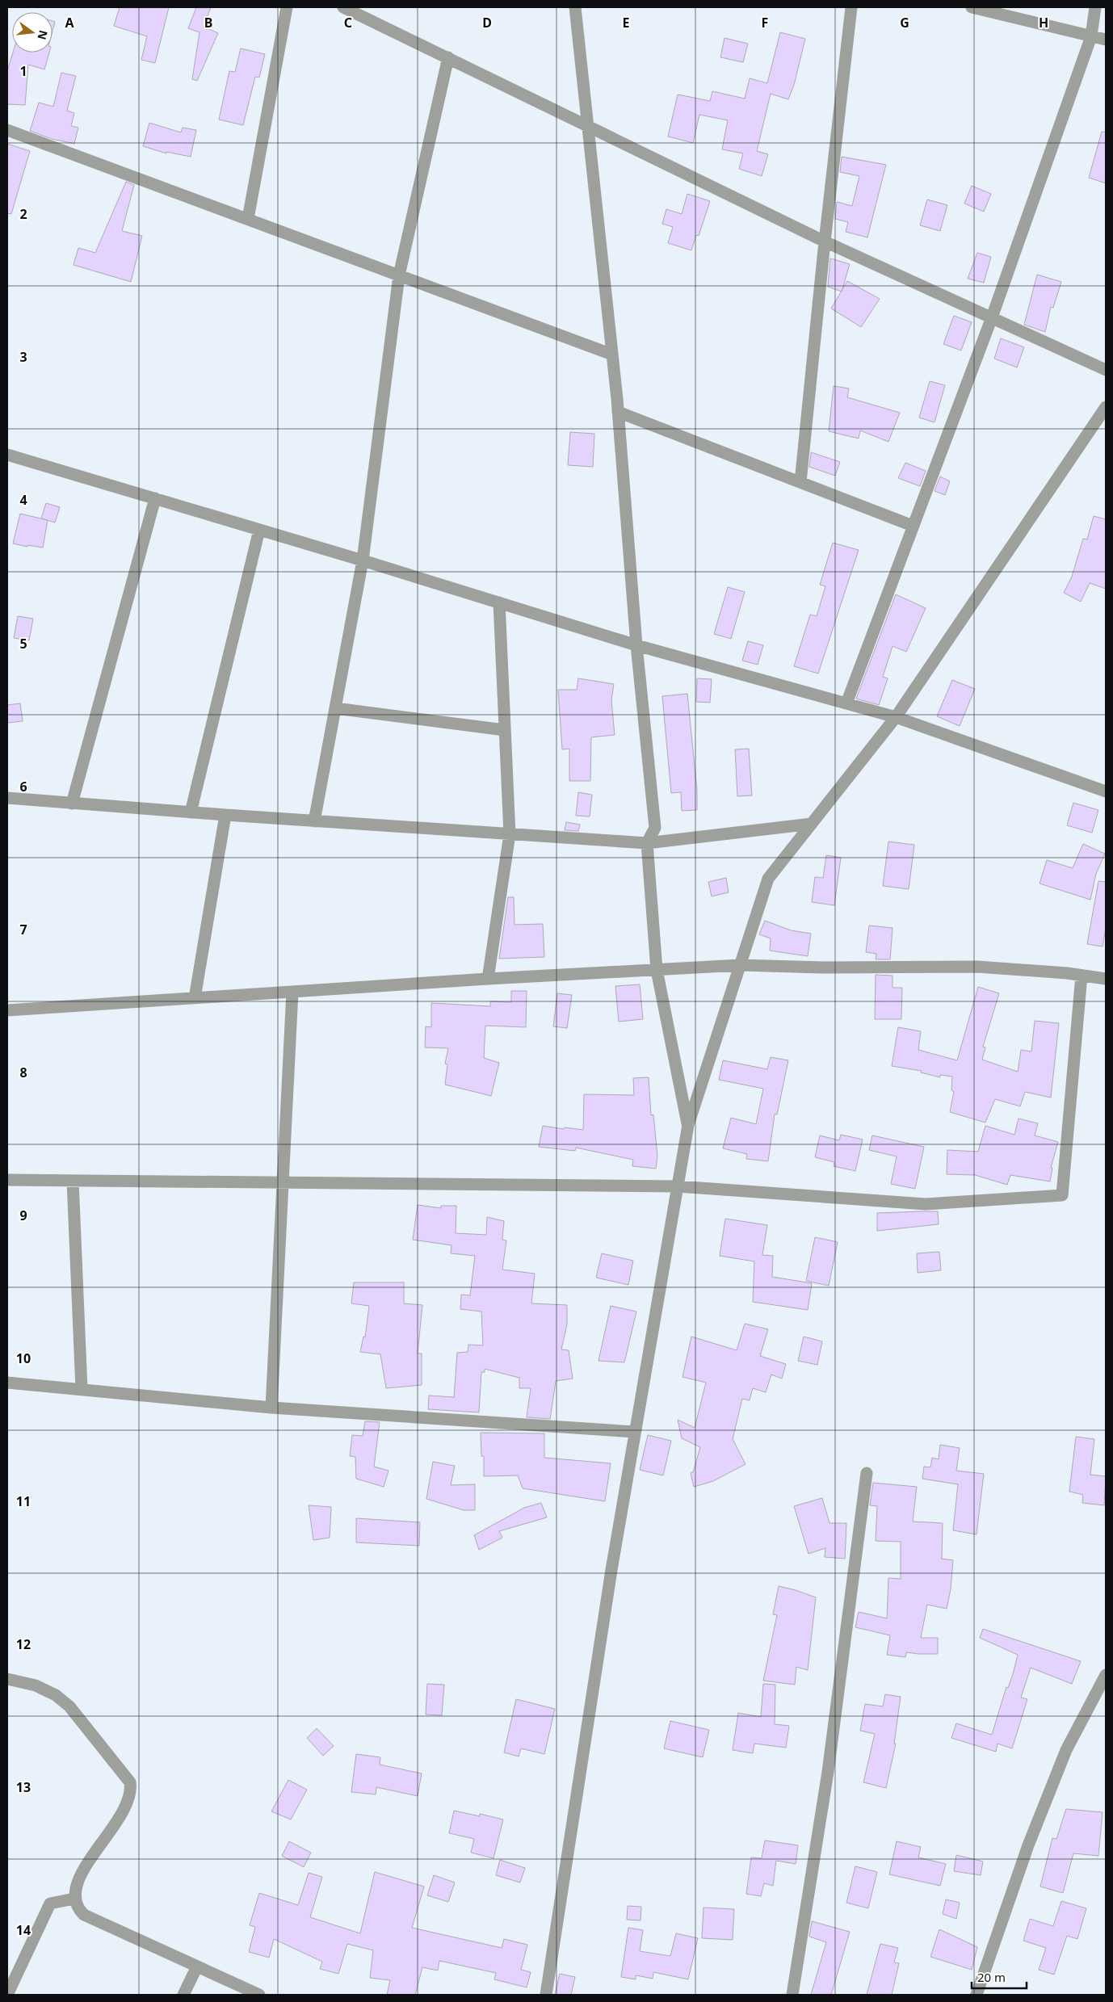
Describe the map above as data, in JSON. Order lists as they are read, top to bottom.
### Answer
{
  "scale_bar": "20 m",
  "north": "right",
  "grid": {
    "columns": [
      "A",
      "B",
      "C",
      "D",
      "E",
      "F",
      "G",
      "H"
    ],
    "rows": [
      "1",
      "2",
      "3",
      "4",
      "5",
      "6",
      "7",
      "8",
      "9",
      "10",
      "11",
      "12",
      "13",
      "14"
    ]
  }
}
